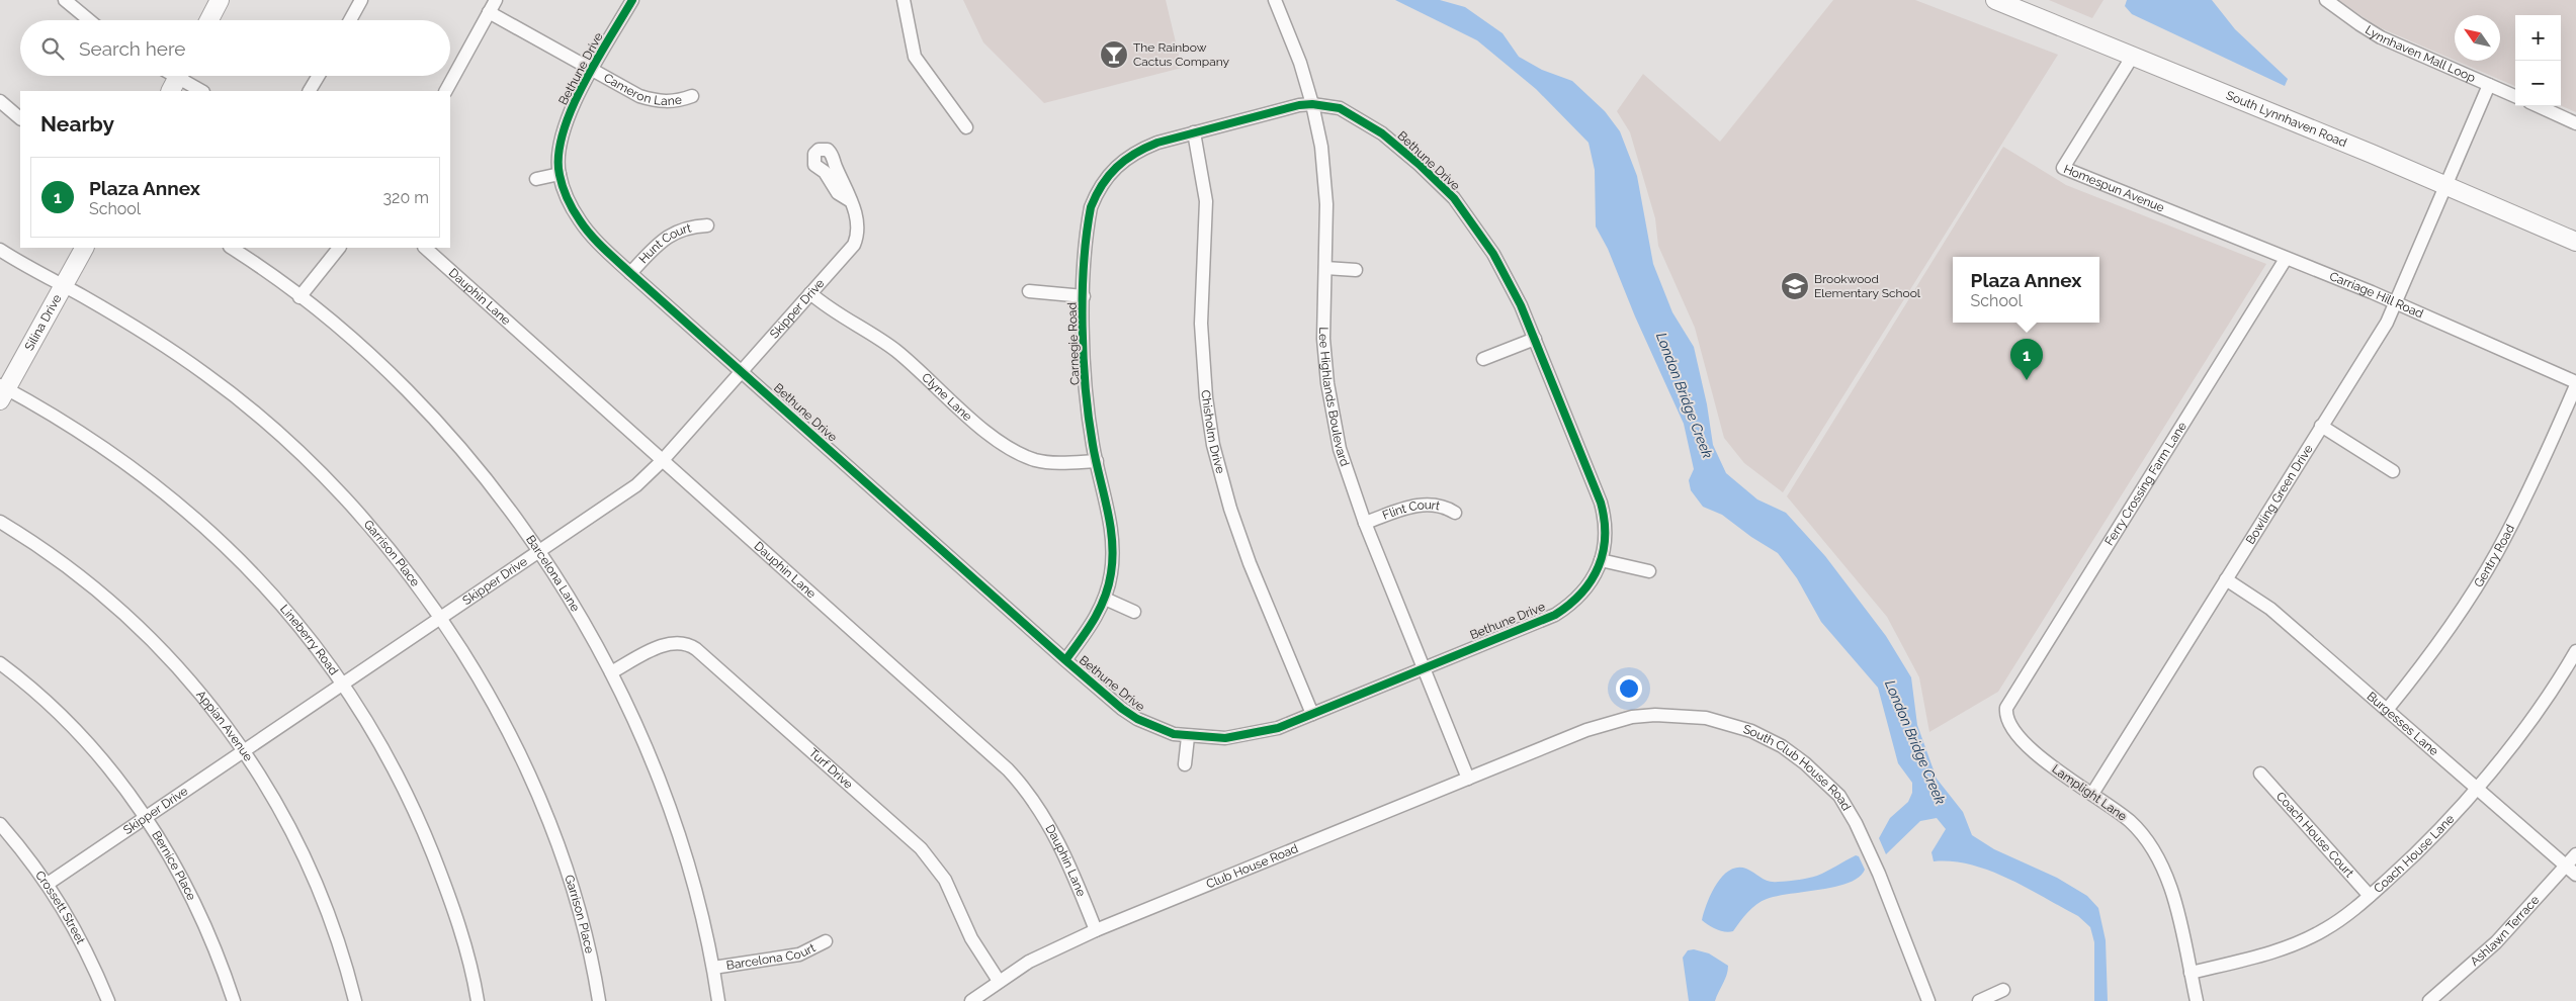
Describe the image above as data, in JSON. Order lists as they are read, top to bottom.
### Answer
{
  "streets": {
    "street": [
      "Lynnhaven Mall Loop",
      "Bethune Drive",
      "Cameron Lane",
      "South Lynnhaven Road",
      "Homespun Avenue",
      "Hunt Court",
      "Dauphin Lane",
      "Carriage Hill Road",
      "Skipper Drive",
      "Silina Drive",
      "Carnegie Road",
      "Clyne Lane",
      "Lee Highlands Boulevard",
      "Chisholm Drive",
      "Ferry Crossing Farm Lane",
      "Bowling Green Drive",
      "Flint Court",
      "Garrison Place",
      "Gentry Road",
      "Barcelona Lane",
      "Lineberry Road",
      "Burgesses Lane",
      "Appian Avenue",
      "Turf Drive",
      "South Club House Road",
      "Lamplight Lane",
      "Coach House Court",
      "Coach House Lane",
      "Bernice Place",
      "Club House Road",
      "Crossett Street",
      "Ashlawn Terrace",
      "Barcelona Court"
    ]
  },
  "crossings": [
    ["Lynnhaven Mall Loop", "Bowling Green Drive"],
    ["Bethune Drive", "Cameron Lane"],
    ["Bethune Drive", "Hunt Court"],
    ["Bethune Drive", "Skipper Drive"],
    ["Bethune Drive", "Carnegie Road"],
    ["Bethune Drive", "Lee Highlands Boulevard"],
    ["Bethune Drive", "Chisholm Drive"],
    ["South Lynnhaven Road", "Homespun Avenue"],
    ["South Lynnhaven Road", "Bowling Green Drive"],
    ["Homespun Avenue", "Carriage Hill Road"],
    ["Dauphin Lane", "Skipper Drive"],
    ["Dauphin Lane", "Club House Road"],
    ["Carriage Hill Road", "Ferry Crossing Farm Lane"],
    ["Carriage Hill Road", "Bowling Green Drive"],
    ["Carriage Hill Road", "Gentry Road"],
    ["Skipper Drive", "Clyne Lane"],
    ["Skipper Drive", "Garrison Place"],
    ["Skipper Drive", "Barcelona Lane"],
    ["Skipper Drive", "Lineberry Road"],
    ["Skipper Drive", "Appian Avenue"],
    ["Skipper Drive", "Bernice Place"],
    ["Skipper Drive", "Crossett Street"],
    ["Silina Drive", "Garrison Place"],
    ["Silina Drive", "Lineberry Road"],
    ["Carnegie Road", "Clyne Lane"],
    ["Carnegie Road", "Lee Highlands Boulevard"],
    ["Carnegie Road", "Chisholm Drive"],
    ["Lee Highlands Boulevard", "Flint Court"],
    ["Lee Highlands Boulevard", "Club House Road"],
    ["Ferry Crossing Farm Lane", "Lamplight Lane"],
    ["Bowling Green Drive", "Burgesses Lane"],
    ["Bowling Green Drive", "Lamplight Lane"],
    ["Gentry Road", "Burgesses Lane"],
    ["Barcelona Lane", "Turf Drive"],
    ["Barcelona Lane", "Barcelona Court"],
    ["Burgesses Lane", "Coach House Lane"],
    ["Burgesses Lane", "Ashlawn Terrace"],
    ["Turf Drive", "Club House Road"],
    ["South Club House Road", "Club House Road"],
    ["Lamplight Lane", "Coach House Lane"],
    ["Coach House Court", "Coach House Lane"]
  ],
  "water": ["London Bridge Creek"],
  "places": {
    "bar": ["The Rainbow Cactus Company"],
    "school or university": ["Brookwood Elementary School"]
  },
  "north": "top left",
  "page": {
    "map_buttons": ["+", "−"],
    "search": "Search here",
    "heading": "Nearby",
    "list": [
      {
        "mark": "1",
        "name": "Plaza Annex",
        "note": "School",
        "value": "320 m"
      }
    ],
    "popup": ["Plaza Annex", "School"],
    "pins": "1"
  }
}
